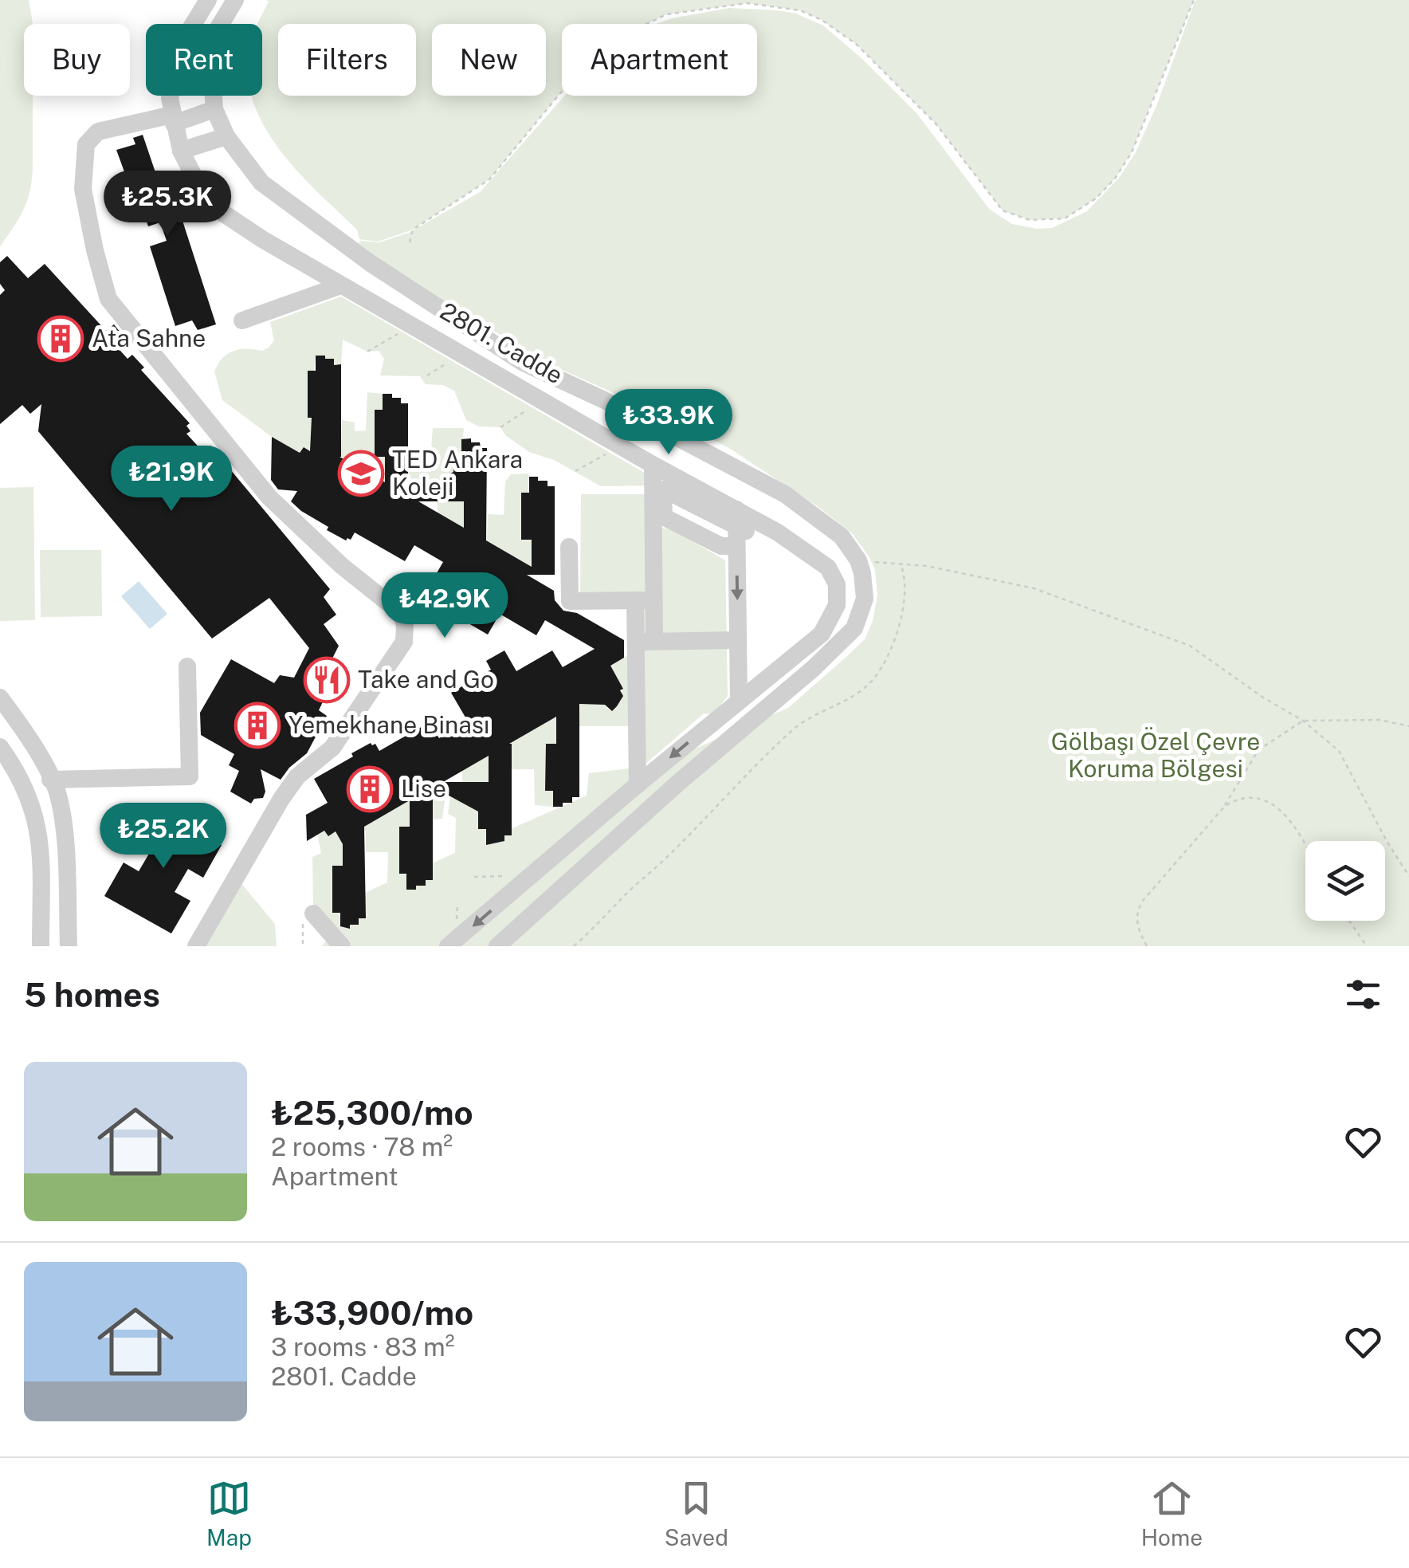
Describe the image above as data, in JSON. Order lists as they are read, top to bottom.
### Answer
{
  "streets": {
    "street": ["2801. Cadde"]
  },
  "parks": ["Gölbaşı Özel Çevre Koruma Bölgesi"],
  "places": {
    "building": ["Ata Sahne", "Yemekhane Binası", "Lise"],
    "school or university": ["TED Ankara Koleji"],
    "restaurant": ["Take and Go"]
  },
  "page": {
    "chip": [
      "Buy",
      "Rent",
      "Filters",
      "New",
      "Apartment"
    ],
    "price": [
      "₺25.3K",
      "₺33.9K",
      "₺21.9K",
      "₺42.9K",
      "₺25.2K"
    ],
    "heading": "5 homes",
    "list": [
      {
        "name": "₺25,300/mo",
        "note": "2 rooms · 78 m² · Apartment"
      },
      {
        "name": "₺33,900/mo",
        "note": "3 rooms · 83 m² · 2801. Cadde"
      }
    ],
    "tabs": ["Map", "Saved", "Home"]
  }
}
